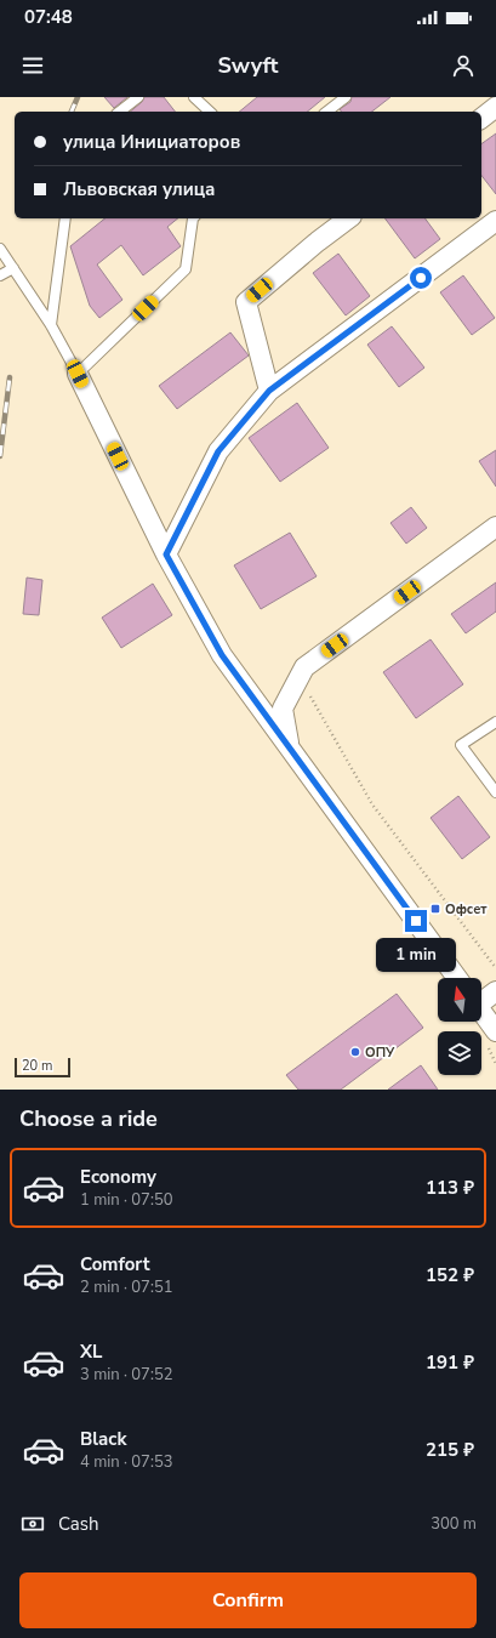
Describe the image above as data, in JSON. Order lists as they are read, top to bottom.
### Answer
{
  "places": {
    "transit": ["Офсет"],
    "other": ["ОПУ"]
  },
  "scale_bar": "20 m",
  "north": "top",
  "page": {
    "status": "07:48",
    "header": "Swyft",
    "banner": ["улица Инициаторов", "Львовская улица"],
    "bubble": "1 min",
    "scale": "20 m",
    "heading": "Choose a ride",
    "list": [
      {
        "name": "Economy",
        "note": "1 min · 07:50",
        "value": "113 ₽"
      },
      {
        "name": "Comfort",
        "note": "2 min · 07:51",
        "value": "152 ₽"
      },
      {
        "name": "XL",
        "note": "3 min · 07:52",
        "value": "191 ₽"
      },
      {
        "name": "Black",
        "note": "4 min · 07:53",
        "value": "215 ₽"
      }
    ],
    "pay": ["Cash", "300 m"],
    "buttons": "Confirm"
  }
}
